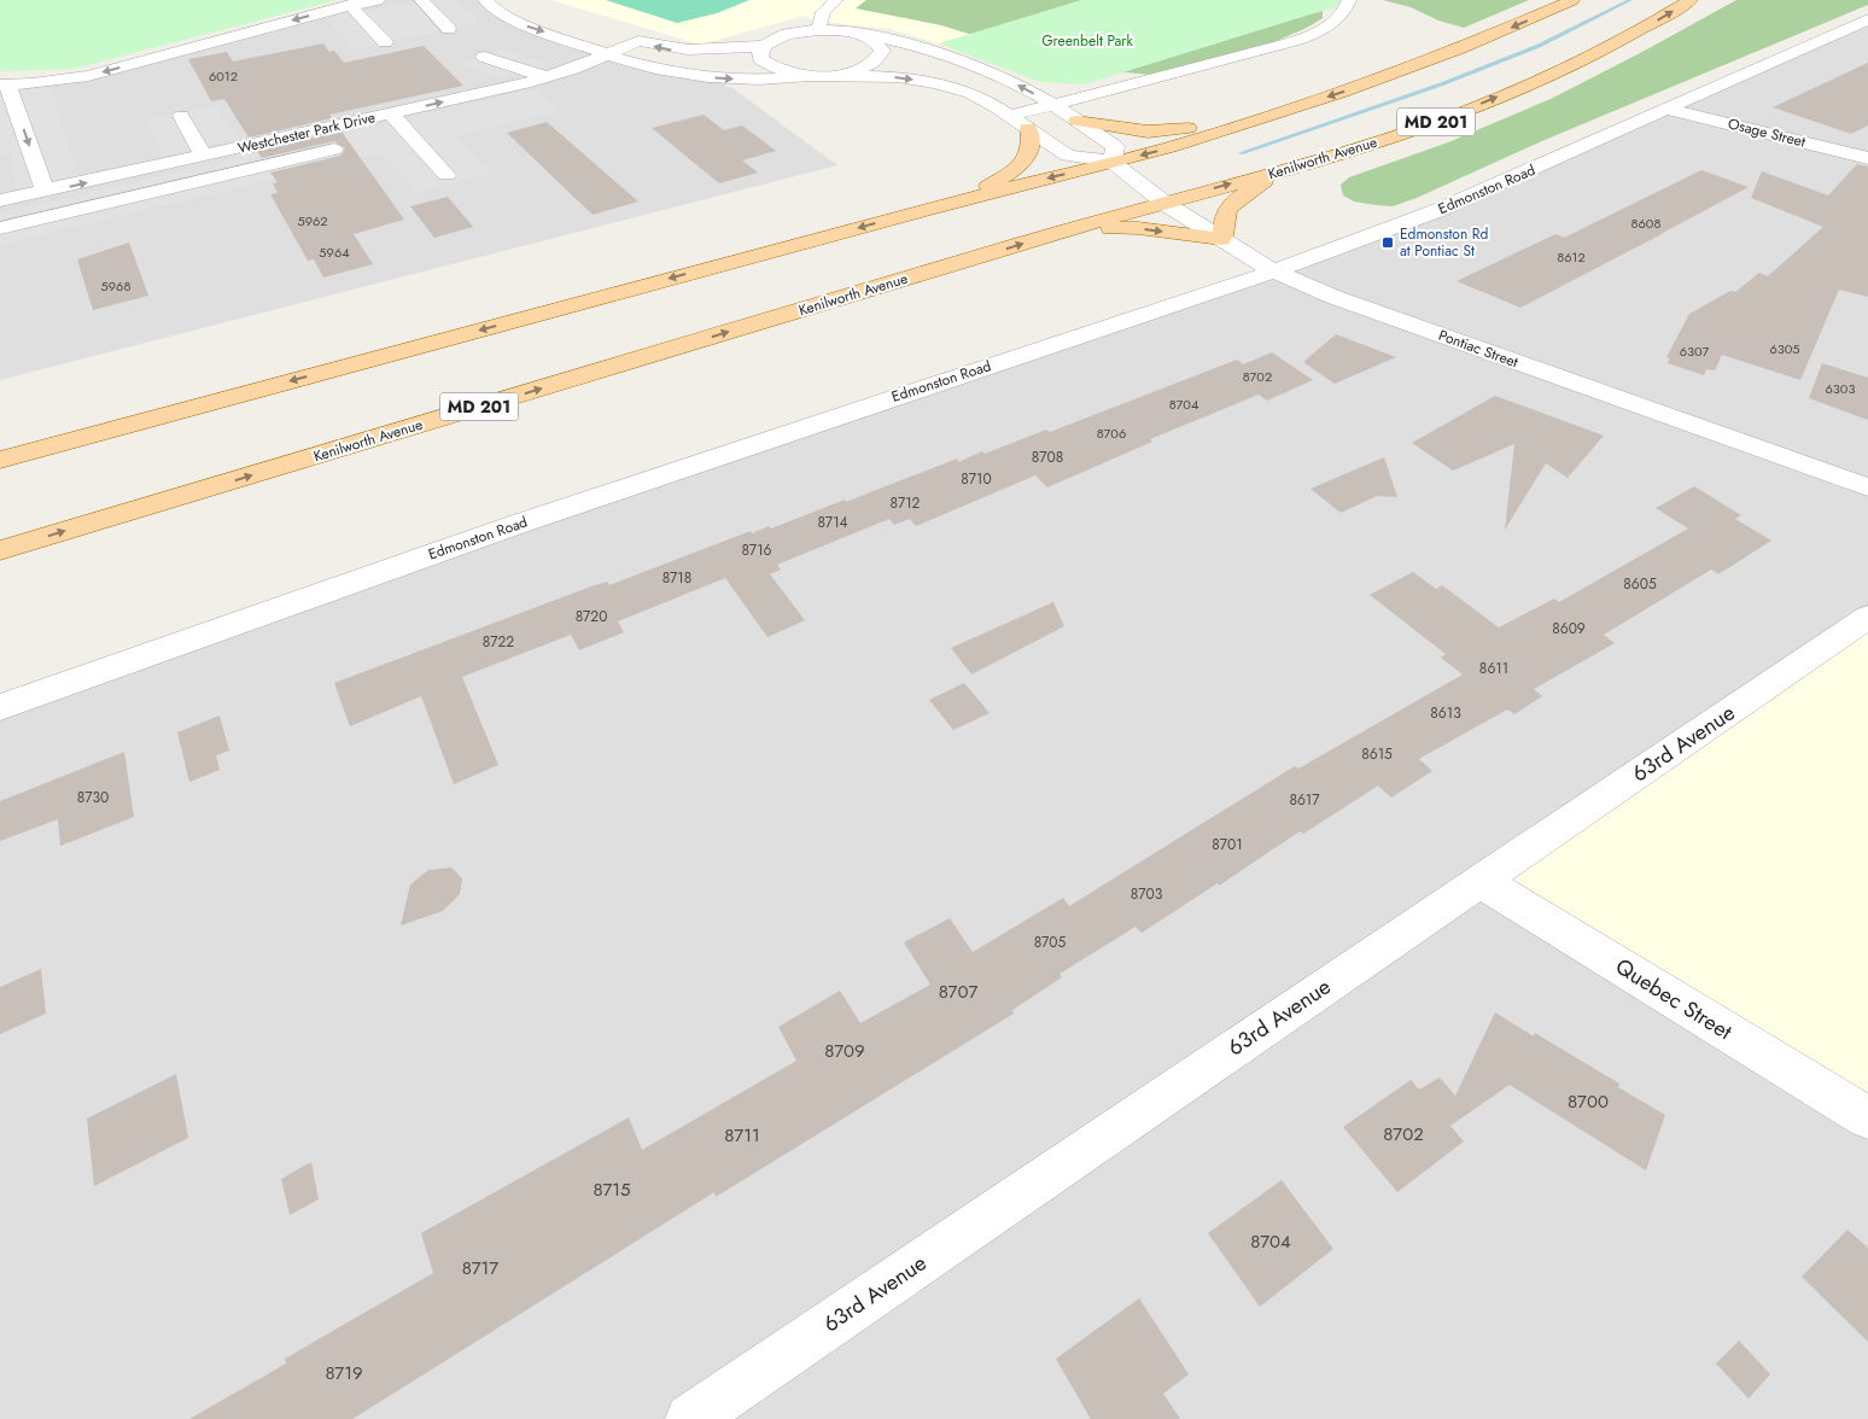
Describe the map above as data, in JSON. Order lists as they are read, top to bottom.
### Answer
{
  "streets": {
    "main road": ["MD 201", "Kenilworth Avenue"],
    "street": [
      "Westchester Park Drive",
      "Osage Street",
      "Edmonston Road",
      "Pontiac Street",
      "63rd Avenue",
      "Quebec Street"
    ]
  },
  "crossings": [
    ["Osage Street", "Edmonston Road"],
    ["Kenilworth Avenue", "Pontiac Street"],
    ["Edmonston Road", "Pontiac Street"],
    ["63rd Avenue", "Quebec Street"]
  ],
  "parks": ["Greenbelt Park"],
  "places": {
    "transit": ["Edmonston Rd at Pontiac St"]
  },
  "house_numbers": [
    "6012",
    "5962",
    "8608",
    "5964",
    "8612",
    "5968",
    "6305",
    "6307",
    "8702",
    "6303",
    "8704",
    "8706",
    "8708",
    "8710",
    "8712",
    "8714",
    "8716",
    "8718",
    "8605",
    "8720",
    "8609",
    "8722",
    "8611",
    "8613",
    "8615",
    "8730",
    "8617",
    "8701",
    "8703",
    "8705",
    "8707",
    "8709",
    "8700",
    "8702",
    "8711",
    "8715",
    "8704",
    "8717",
    "8719"
  ]
}
